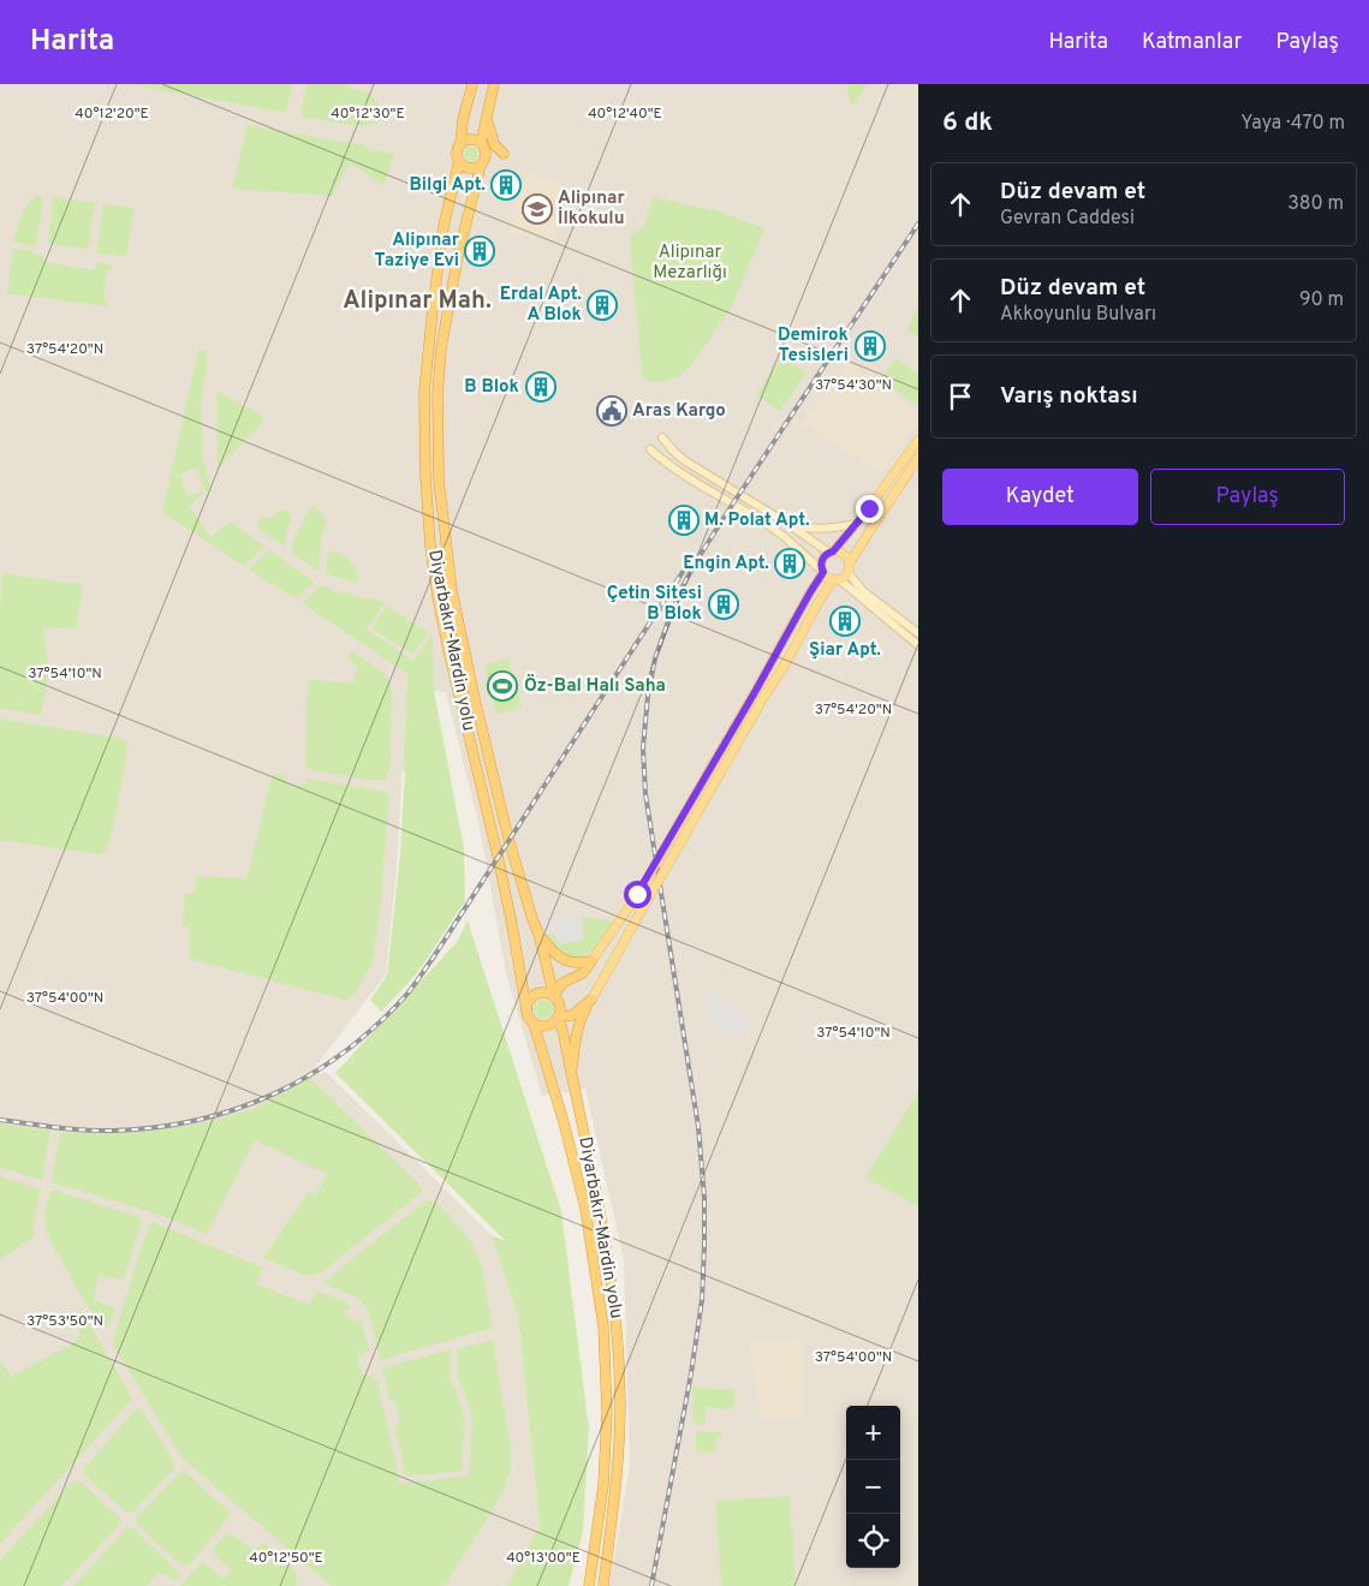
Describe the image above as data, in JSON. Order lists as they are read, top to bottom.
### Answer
{
  "streets": {
    "highway": ["Diyarbakır-Mardin yolu"]
  },
  "districts": ["Alipınar Mah."],
  "parks": ["Alipınar Mezarlığı"],
  "places": {
    "building": [
      "Bilgi Apt.",
      "Alipınar Taziye Evi",
      "Erdal Apt. A Blok",
      "Demirok Tesisleri",
      "B Blok",
      "M. Polat Apt.",
      "Engin Apt.",
      "Çetin Sitesi B Blok",
      "Şiar Apt."
    ],
    "school or university": ["Alipınar İlkokulu"],
    "public building": ["Aras Kargo"],
    "sports": ["Öz-Bal Halı Saha"]
  },
  "page": {
    "header": "Harita",
    "nav": ["Harita", "Katmanlar", "Paylaş"],
    "heading": ["6 dk", "Yaya · 470 m"],
    "list": [
      ["Düz devam et", "Gevran Caddesi", "380 m"],
      ["Düz devam et", "Akkoyunlu Bulvarı", "90 m"],
      "Varış noktası"
    ],
    "buttons": ["Kaydet", "Paylaş"],
    "map_buttons": ["+", "−"]
  },
  "coordinates": [
    "40°12'20\"E",
    "40°12'30\"E",
    "40°12'40\"E",
    "37°54'20\"N",
    "37°54'30\"N",
    "37°54'10\"N",
    "37°54'00\"N",
    "37°53'50\"N",
    "40°12'50\"E",
    "40°13'00\"E"
  ]
}
